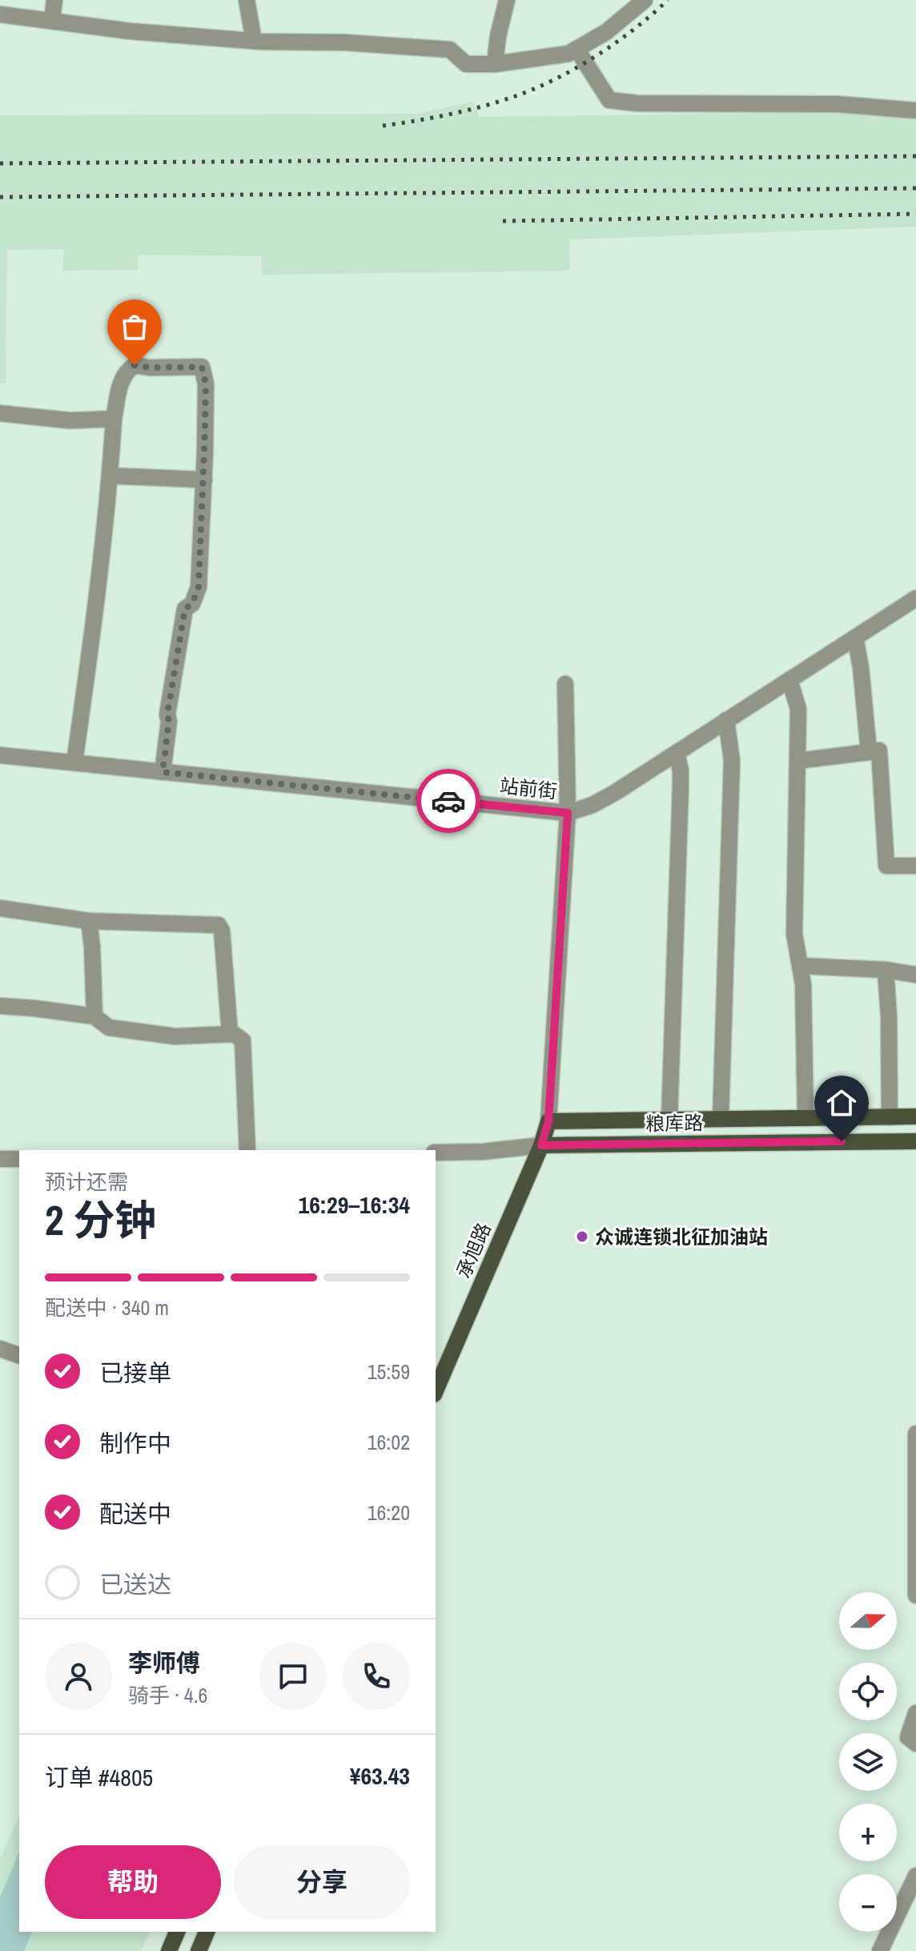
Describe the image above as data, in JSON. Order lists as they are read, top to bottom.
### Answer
{
  "streets": {
    "main road": ["粮库路", "承旭路"],
    "street": ["站前街"]
  },
  "crossings": [
    ["粮库路", "承旭路"]
  ],
  "places": ["众诚连锁北征加油站"],
  "north": "right",
  "page": {
    "heading": ["2 分钟", "预计还需", "16:29–16:34"],
    "panel": [
      "李师傅",
      "骑手 · 4.6",
      "订单 #4805",
      "¥63.43"
    ],
    "bar": "配送中 · 340 m",
    "list": [
      ["已接单", "15:59"],
      ["制作中", "16:02"],
      ["配送中", "16:20"],
      "已送达"
    ],
    "map_buttons": ["+", "−"],
    "buttons": ["帮助", "分享"]
  }
}
